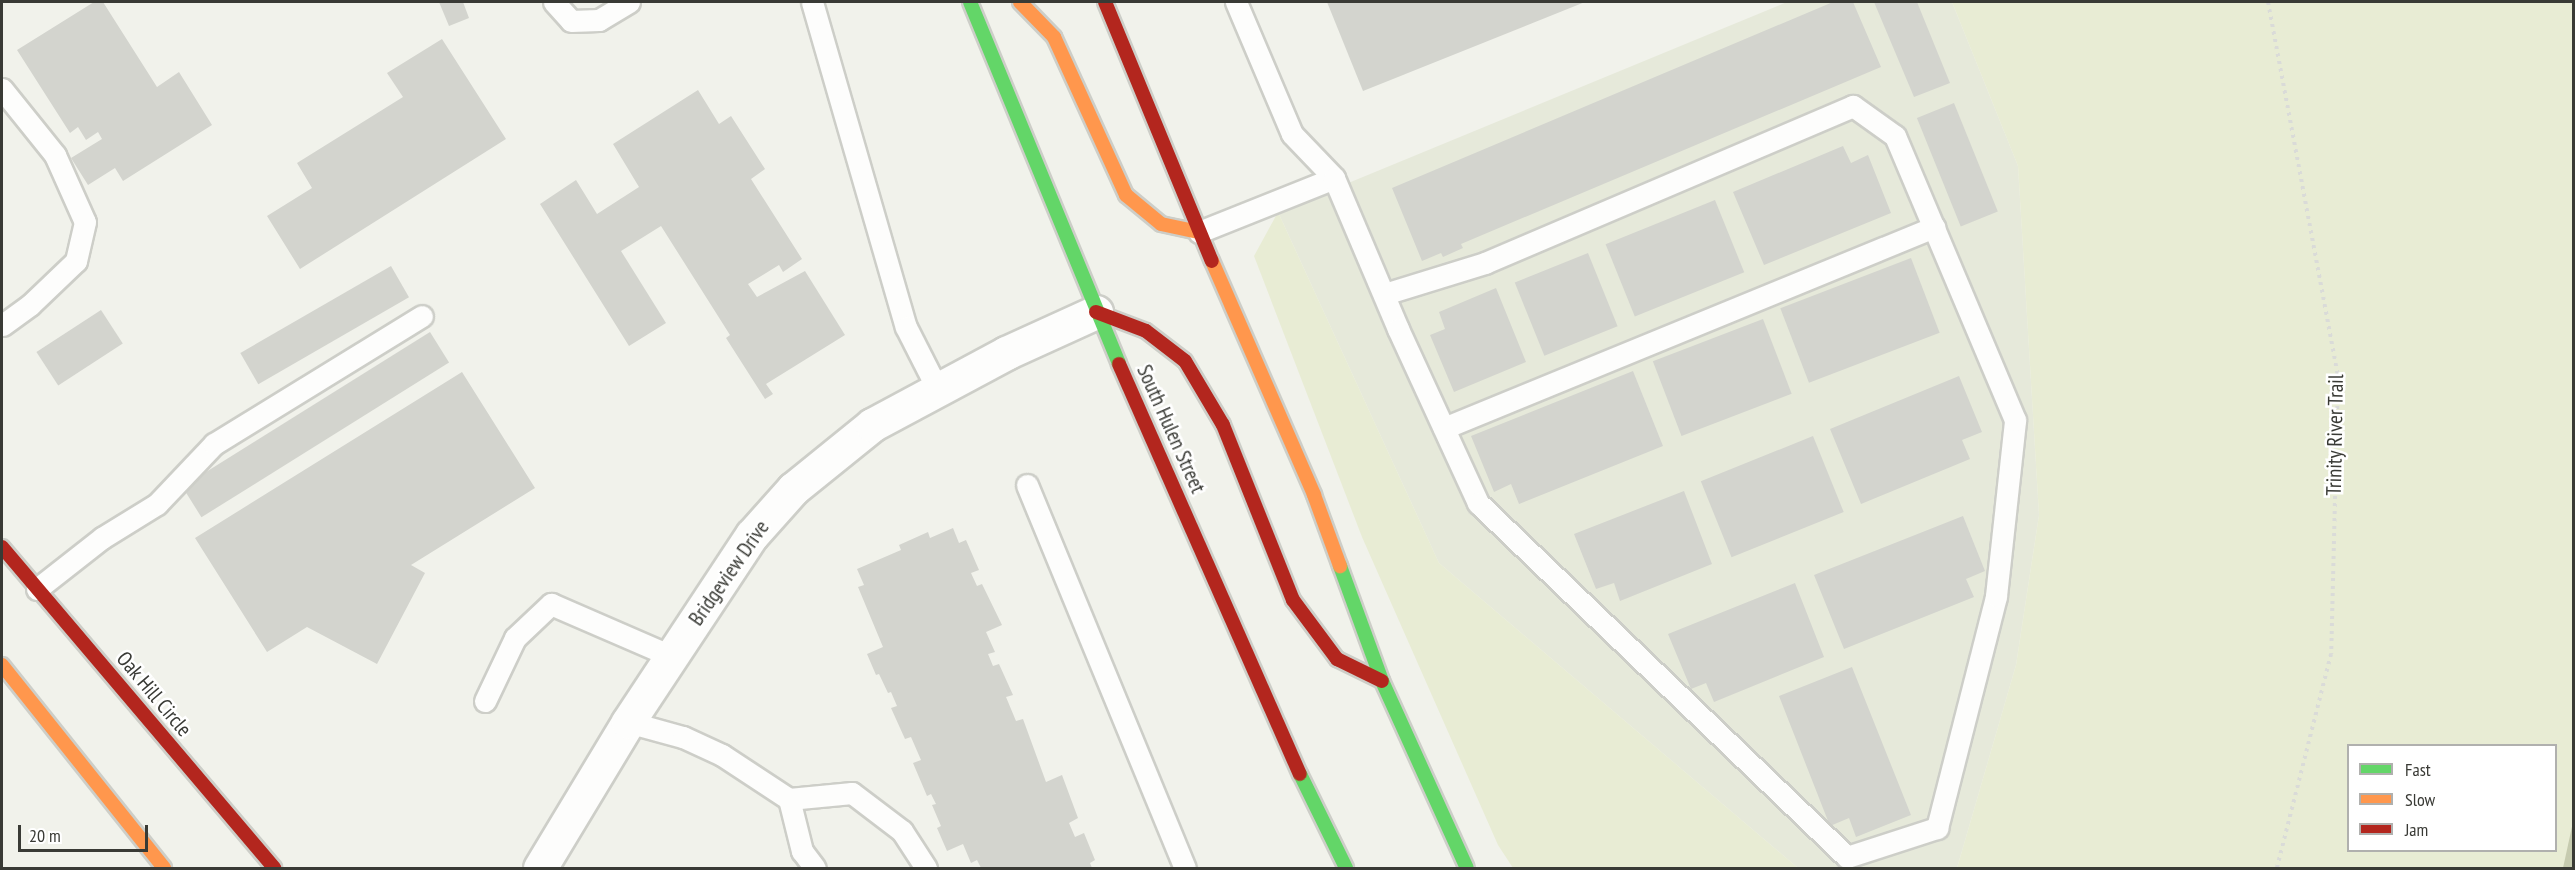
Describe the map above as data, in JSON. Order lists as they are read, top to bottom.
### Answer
{
  "streets": {
    "main road": ["South Hulen Street", "Oak Hill Circle"],
    "street": ["Bridgeview Drive"],
    "path": ["Trinity River Trail"]
  },
  "crossings": [
    ["South Hulen Street", "Bridgeview Drive"]
  ],
  "legend": ["Fast", "Slow", "Jam"],
  "scale_bar": "20 m"
}
